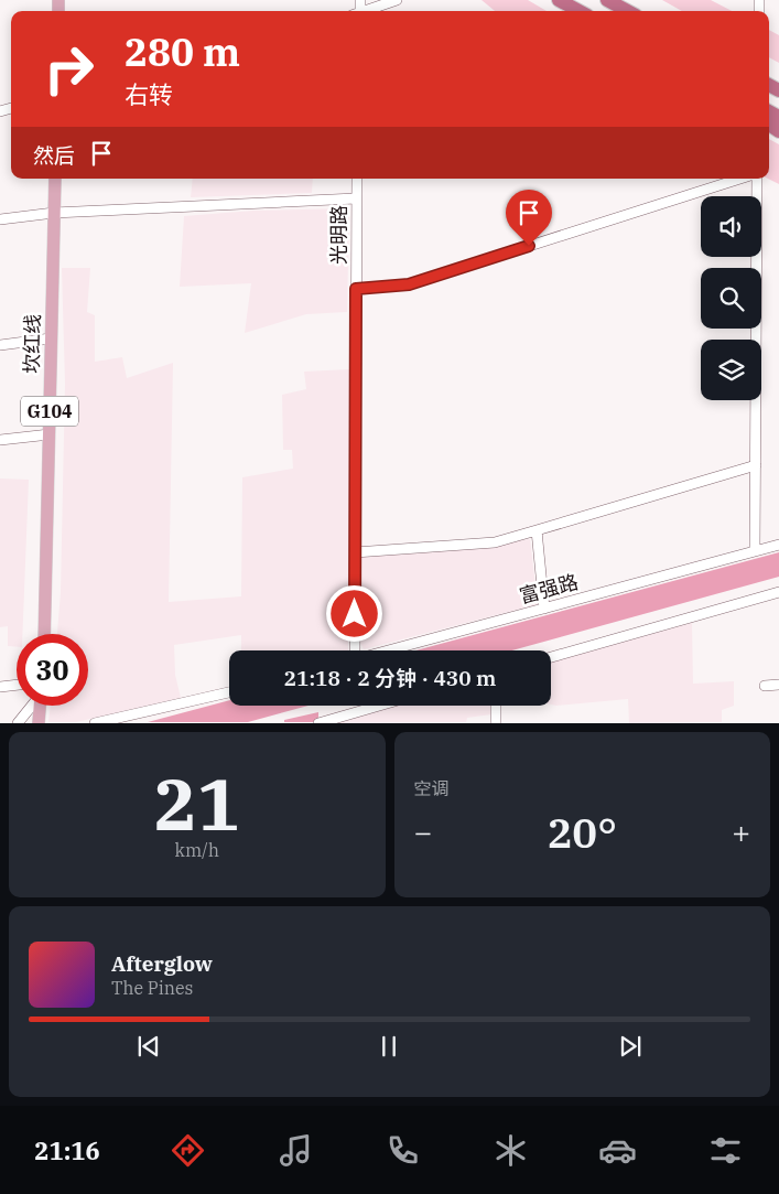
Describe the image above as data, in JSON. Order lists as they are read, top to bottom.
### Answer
{
  "streets": {
    "main road": ["坎红线", "G104"],
    "street": ["光明路", "富强路"]
  },
  "page": {
    "turn": ["280 m", "右转"],
    "then": "然后",
    "limit": "30",
    "trip": "21:18 · 2 分钟 · 430 m",
    "tile": [
      ["21", "km/h"],
      "空调"
    ],
    "heat": ["−", "20°", "+"],
    "song": ["Afterglow", "The Pines"],
    "tabs": "21:16"
  }
}
